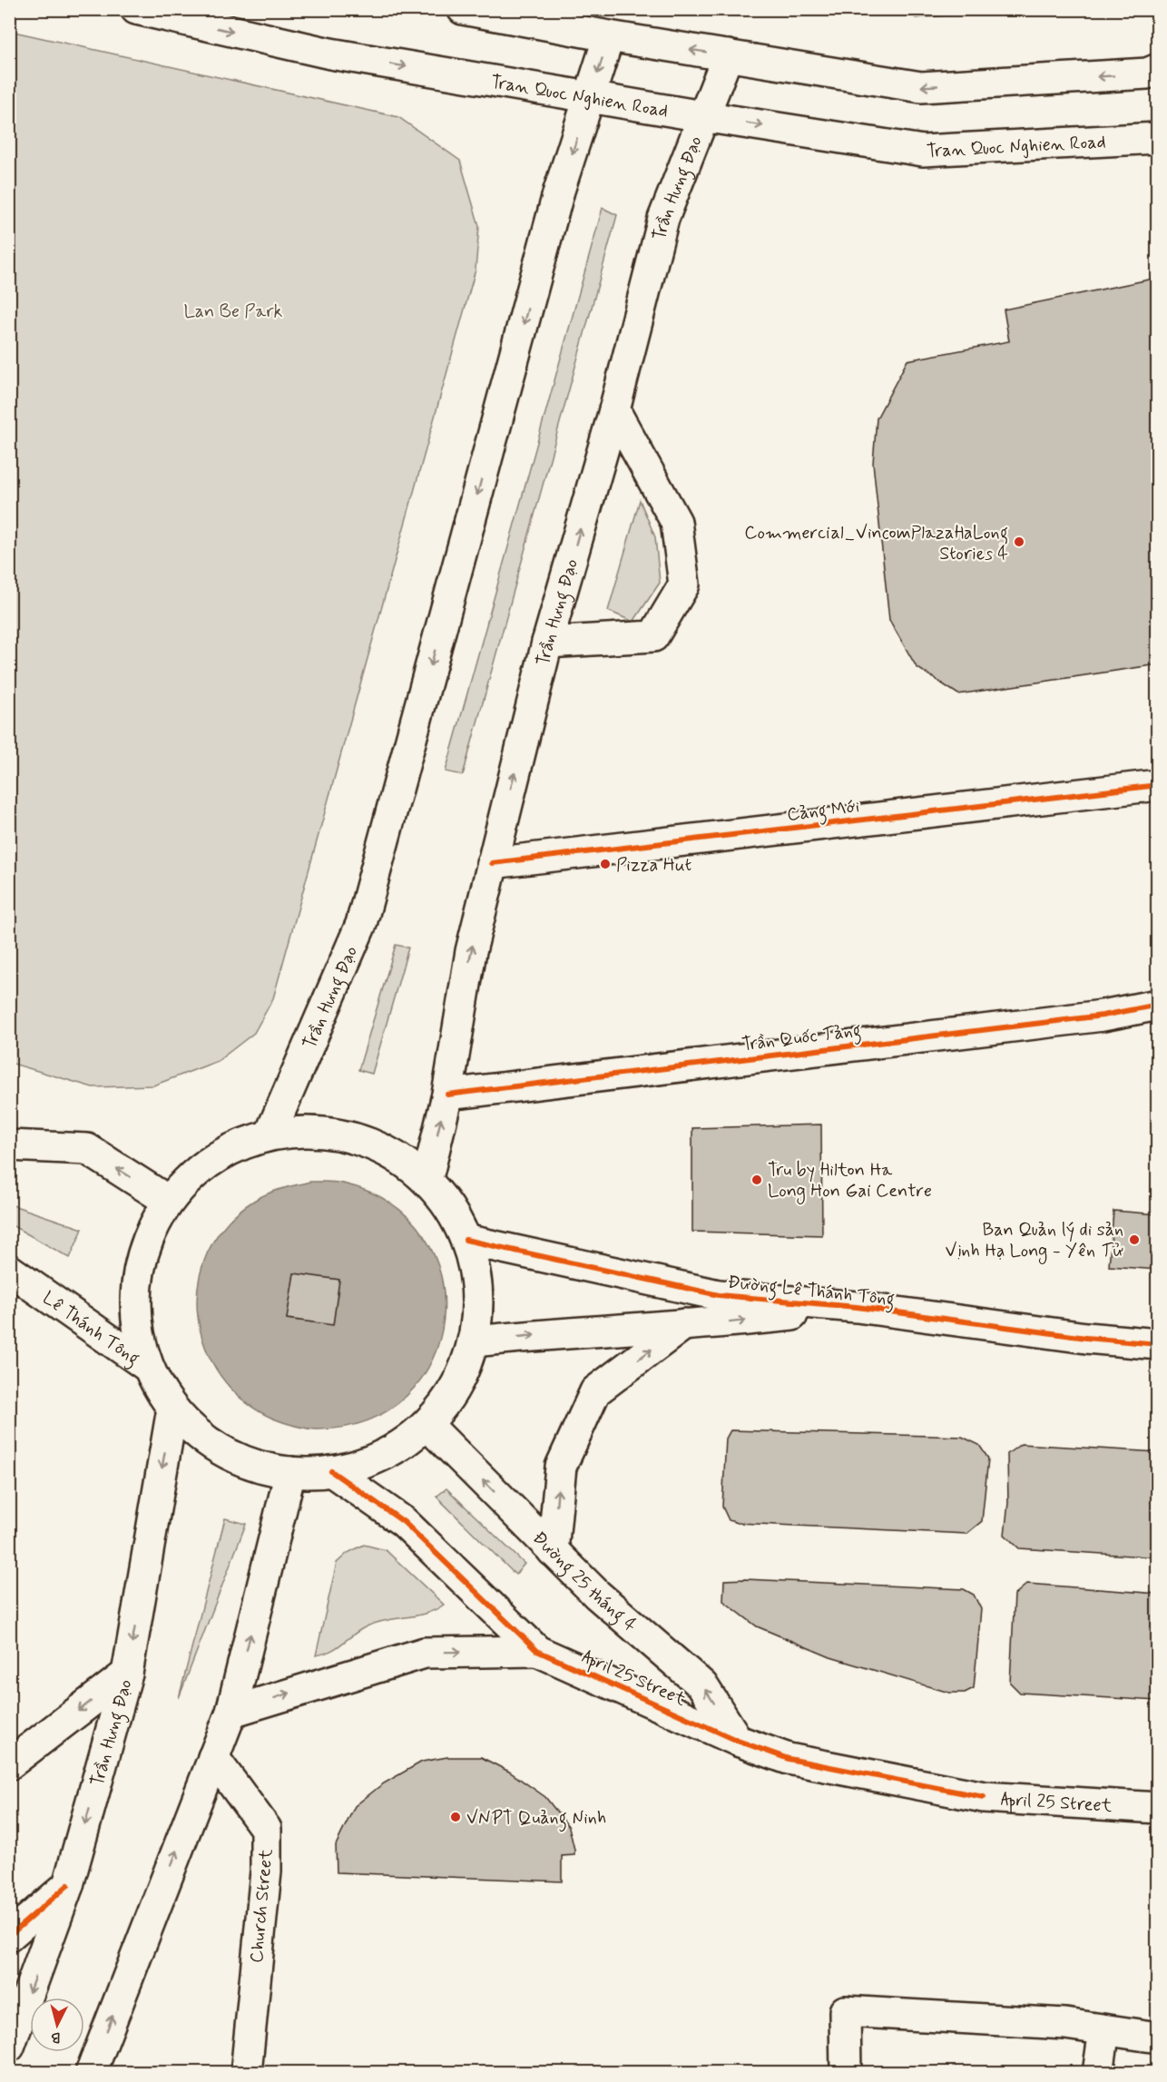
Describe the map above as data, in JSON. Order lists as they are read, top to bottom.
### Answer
{
  "streets": {
    "main road": [
      "Tran Quoc Nghien Road",
      "Trần Hưng Đạo",
      "Cảng Mới",
      "Trần Quốc Tảng",
      "Đường Lê Thánh Tông",
      "Lê Thánh Tông",
      "Đường 25 tháng 4",
      "April 25 Street",
      "Church Street"
    ]
  },
  "crossings": [
    ["Tran Quoc Nghien Road", "Trần Hưng Đạo"],
    ["Trần Hưng Đạo", "Cảng Mới"],
    ["Trần Hưng Đạo", "Trần Quốc Tảng"],
    ["Đường 25 tháng 4", "April 25 Street"]
  ],
  "one_way": ["Đường 25 tháng 4"],
  "parks": ["Lan Be Park"],
  "places": [
    "Commercial_VincomPlazaHaLong Stories 4",
    "Pizza Hut",
    "Tru by Hilton Ha Long Hon Gai Centre",
    "Ban Quản lý di sản Vịnh Hạ Long - Yên Tử",
    "VNPT Quảng Ninh"
  ],
  "north": "bottom"
}
